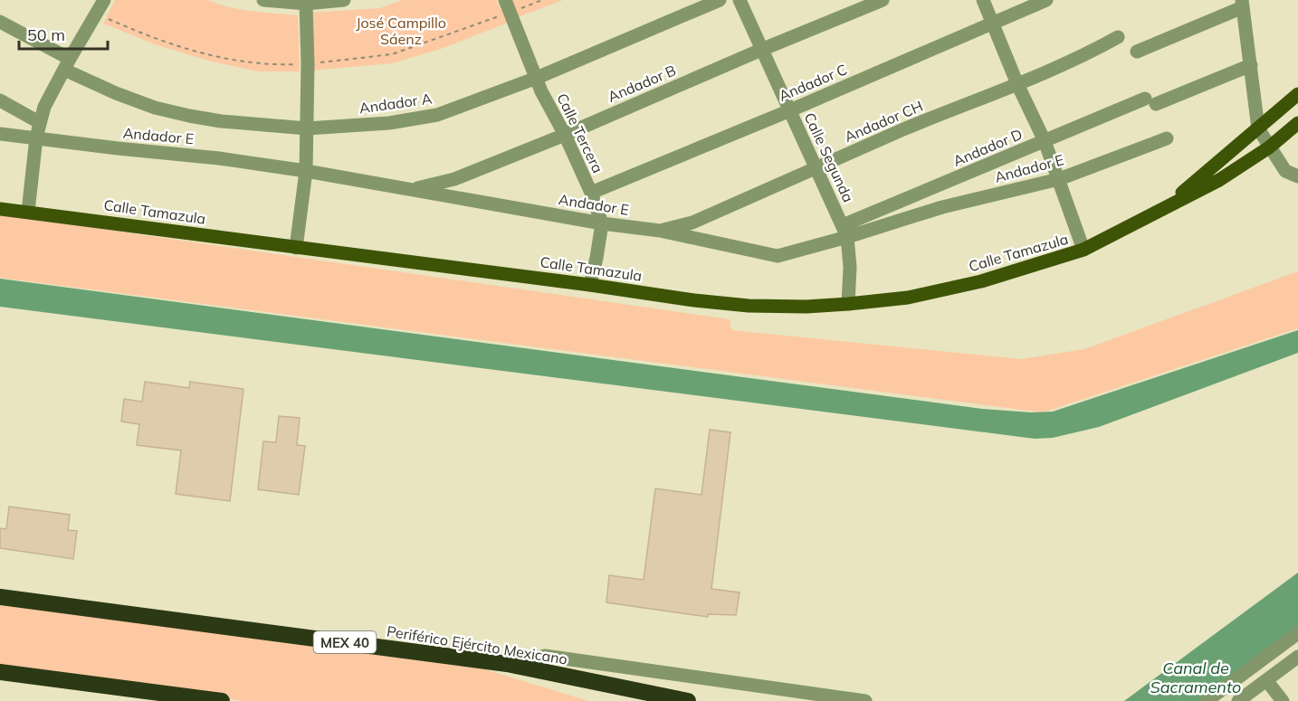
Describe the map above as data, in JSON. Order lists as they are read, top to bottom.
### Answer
{
  "streets": {
    "highway": ["MEX 40", "Periférico Ejército Mexicano"],
    "main road": ["Calle Tamazula"],
    "street": [
      "Andador C",
      "Andador B",
      "Andador A",
      "Andador CH",
      "Calle Tercera",
      "Andador E",
      "Andador D",
      "Calle Segunda"
    ]
  },
  "crossings": [
    ["Andador C", "Calle Tercera"],
    ["Andador C", "Calle Segunda"],
    ["Andador B", "Calle Tercera"],
    ["Andador B", "Andador E"],
    ["Andador B", "Calle Segunda"],
    ["Andador A", "Calle Tercera"],
    ["Andador CH", "Andador E"],
    ["Andador CH", "Calle Segunda"],
    ["Calle Tercera", "Andador E"],
    ["Calle Tercera", "Calle Tamazula"],
    ["Andador E", "Andador D"],
    ["Andador E", "Calle Segunda"],
    ["Andador D", "Calle Segunda"],
    ["Calle Segunda", "Calle Tamazula"]
  ],
  "water": ["Canal de Sacramento"],
  "parks": ["José Campillo Sáenz"],
  "scale_bar": "50 m"
}
